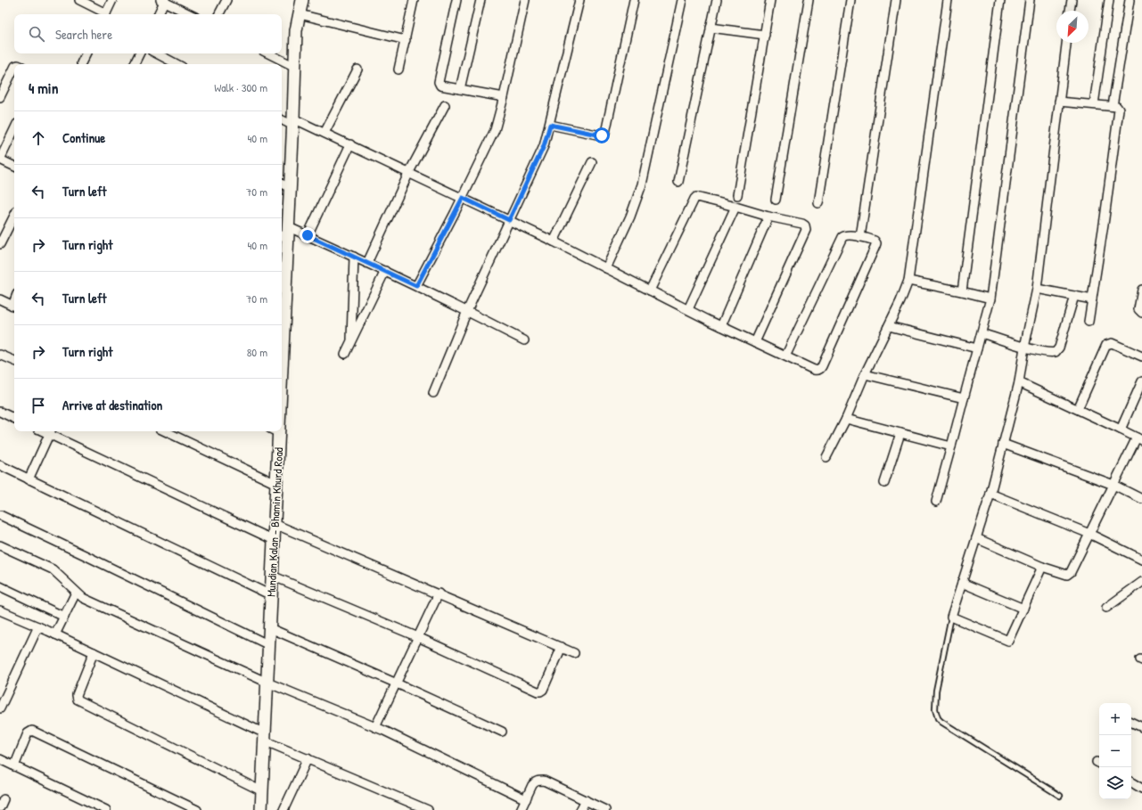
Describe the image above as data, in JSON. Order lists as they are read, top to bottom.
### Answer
{
  "streets": {
    "street": ["Mundian Kalan - Bhamin Khurd Road"]
  },
  "north": "bottom left",
  "page": {
    "search": "Search here",
    "heading": ["4 min", "Walk · 300 m"],
    "list": [
      ["Continue", "40 m"],
      ["Turn left", "70 m"],
      ["Turn right", "40 m"],
      ["Turn left", "70 m"],
      ["Turn right", "80 m"],
      "Arrive at destination"
    ],
    "map_buttons": ["+", "−"]
  }
}
